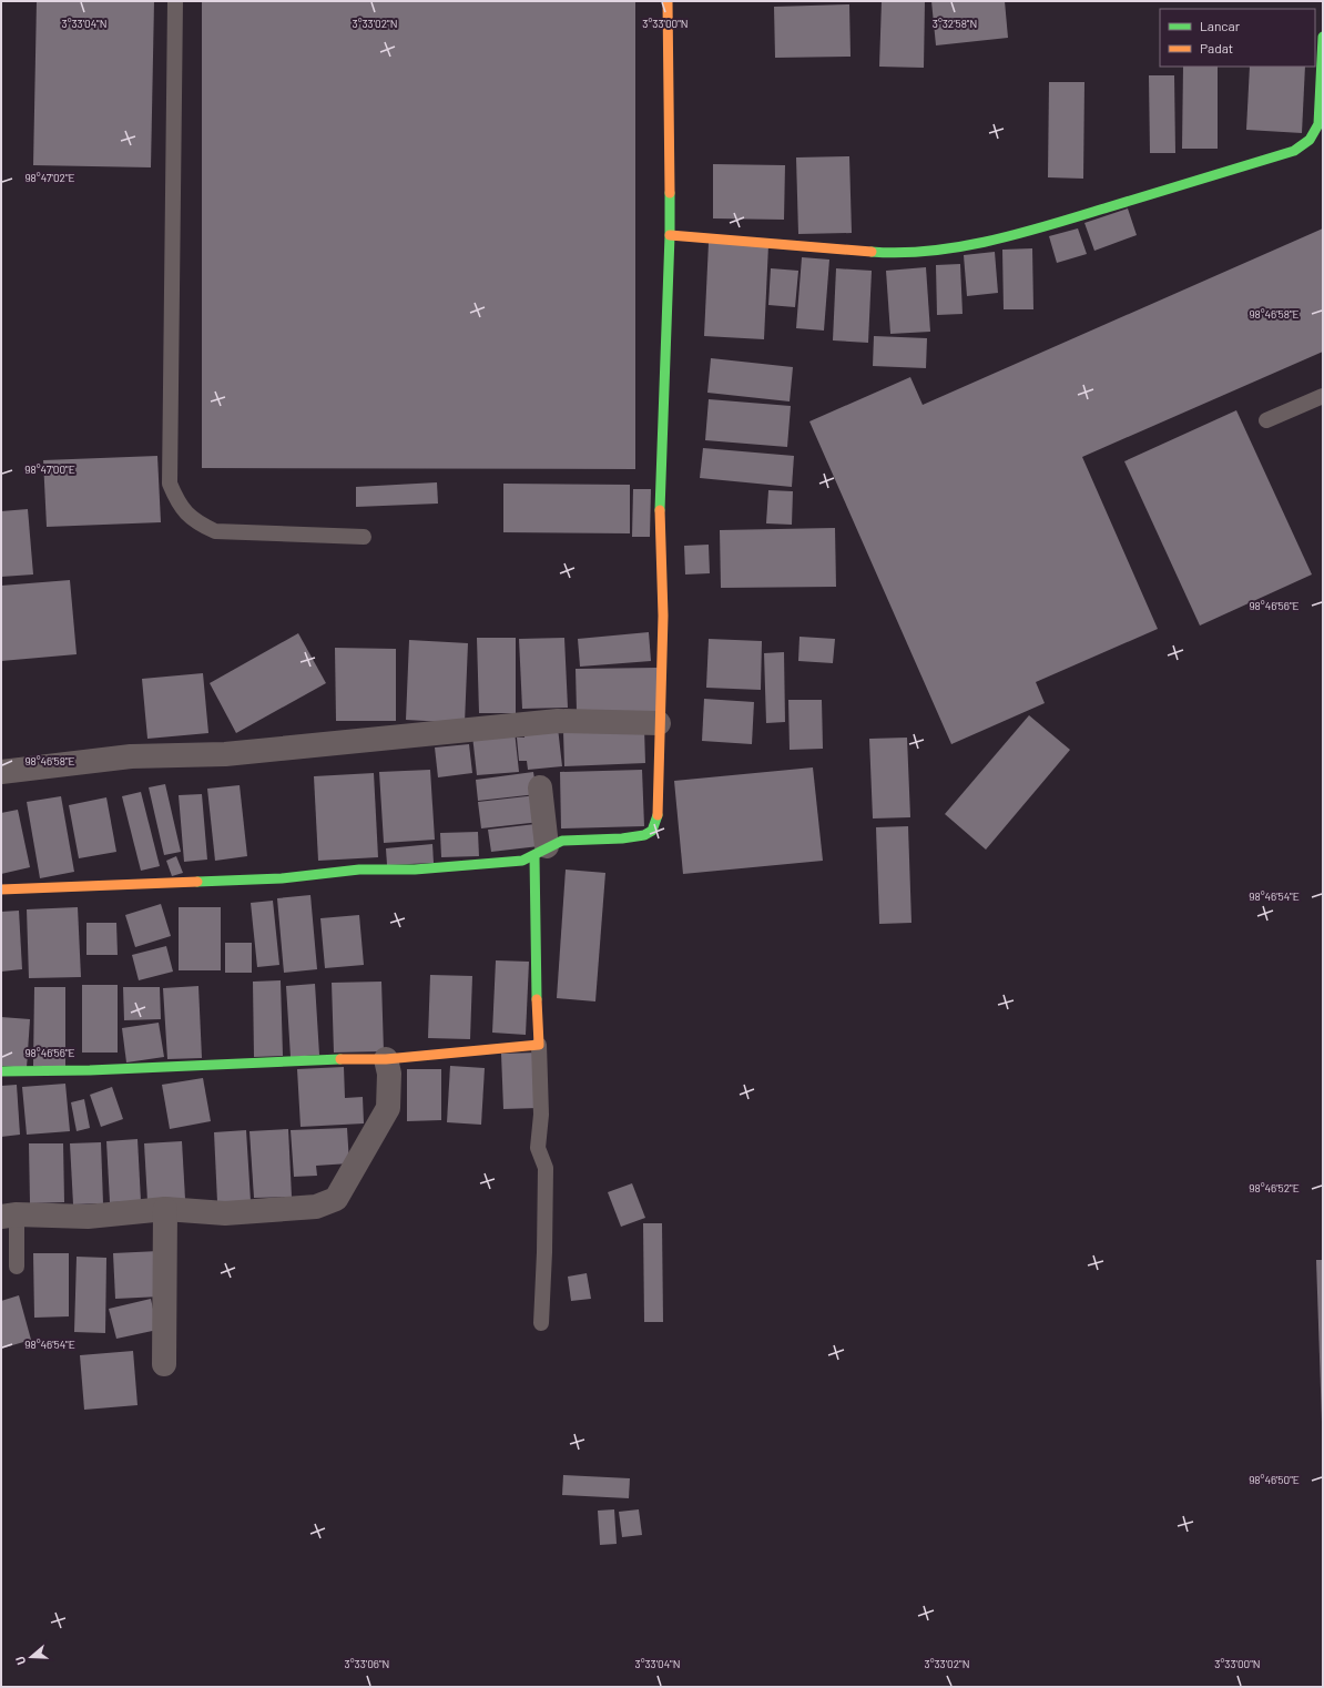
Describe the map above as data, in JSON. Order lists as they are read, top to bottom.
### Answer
{
  "legend": ["Lancar", "Padat"],
  "north": "left",
  "coordinates": [
    "3°33'04\"N",
    "3°33'02\"N",
    "3°33'00\"N",
    "3°32'58\"N",
    "98°47'02\"E",
    "98°46'58\"E",
    "98°47'00\"E",
    "98°46'56\"E",
    "98°46'54\"E",
    "98°46'52\"E",
    "98°46'50\"E",
    "3°33'06\"N"
  ]
}
